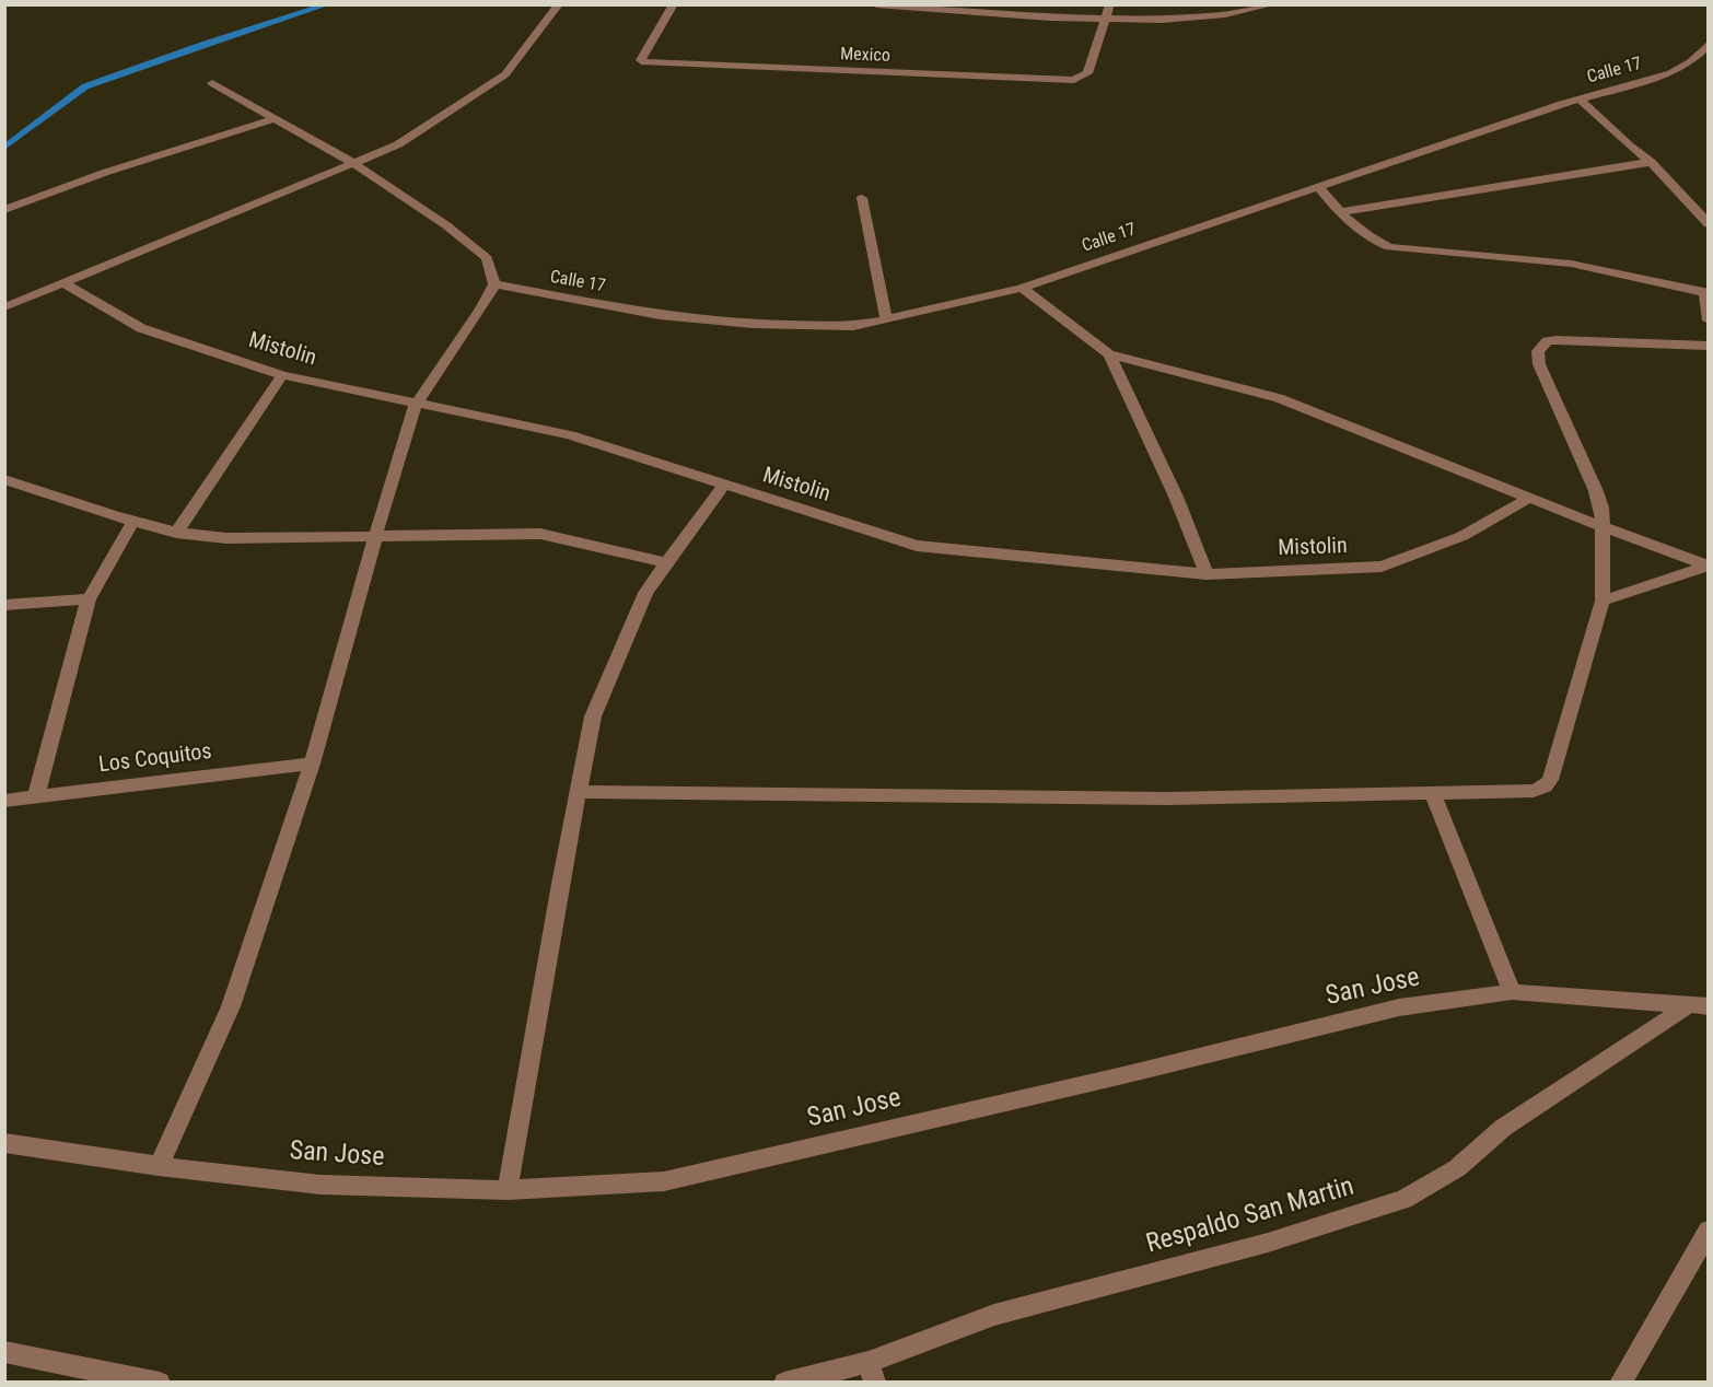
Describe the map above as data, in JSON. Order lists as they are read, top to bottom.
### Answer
{
  "streets": {
    "street": [
      "Mexico",
      "Calle 17",
      "Mistolin",
      "Los Coquitos",
      "San Jose",
      "Respaldo San Martin"
    ]
  },
  "crossings": [
    ["San Jose", "Respaldo San Martin"]
  ]
}
